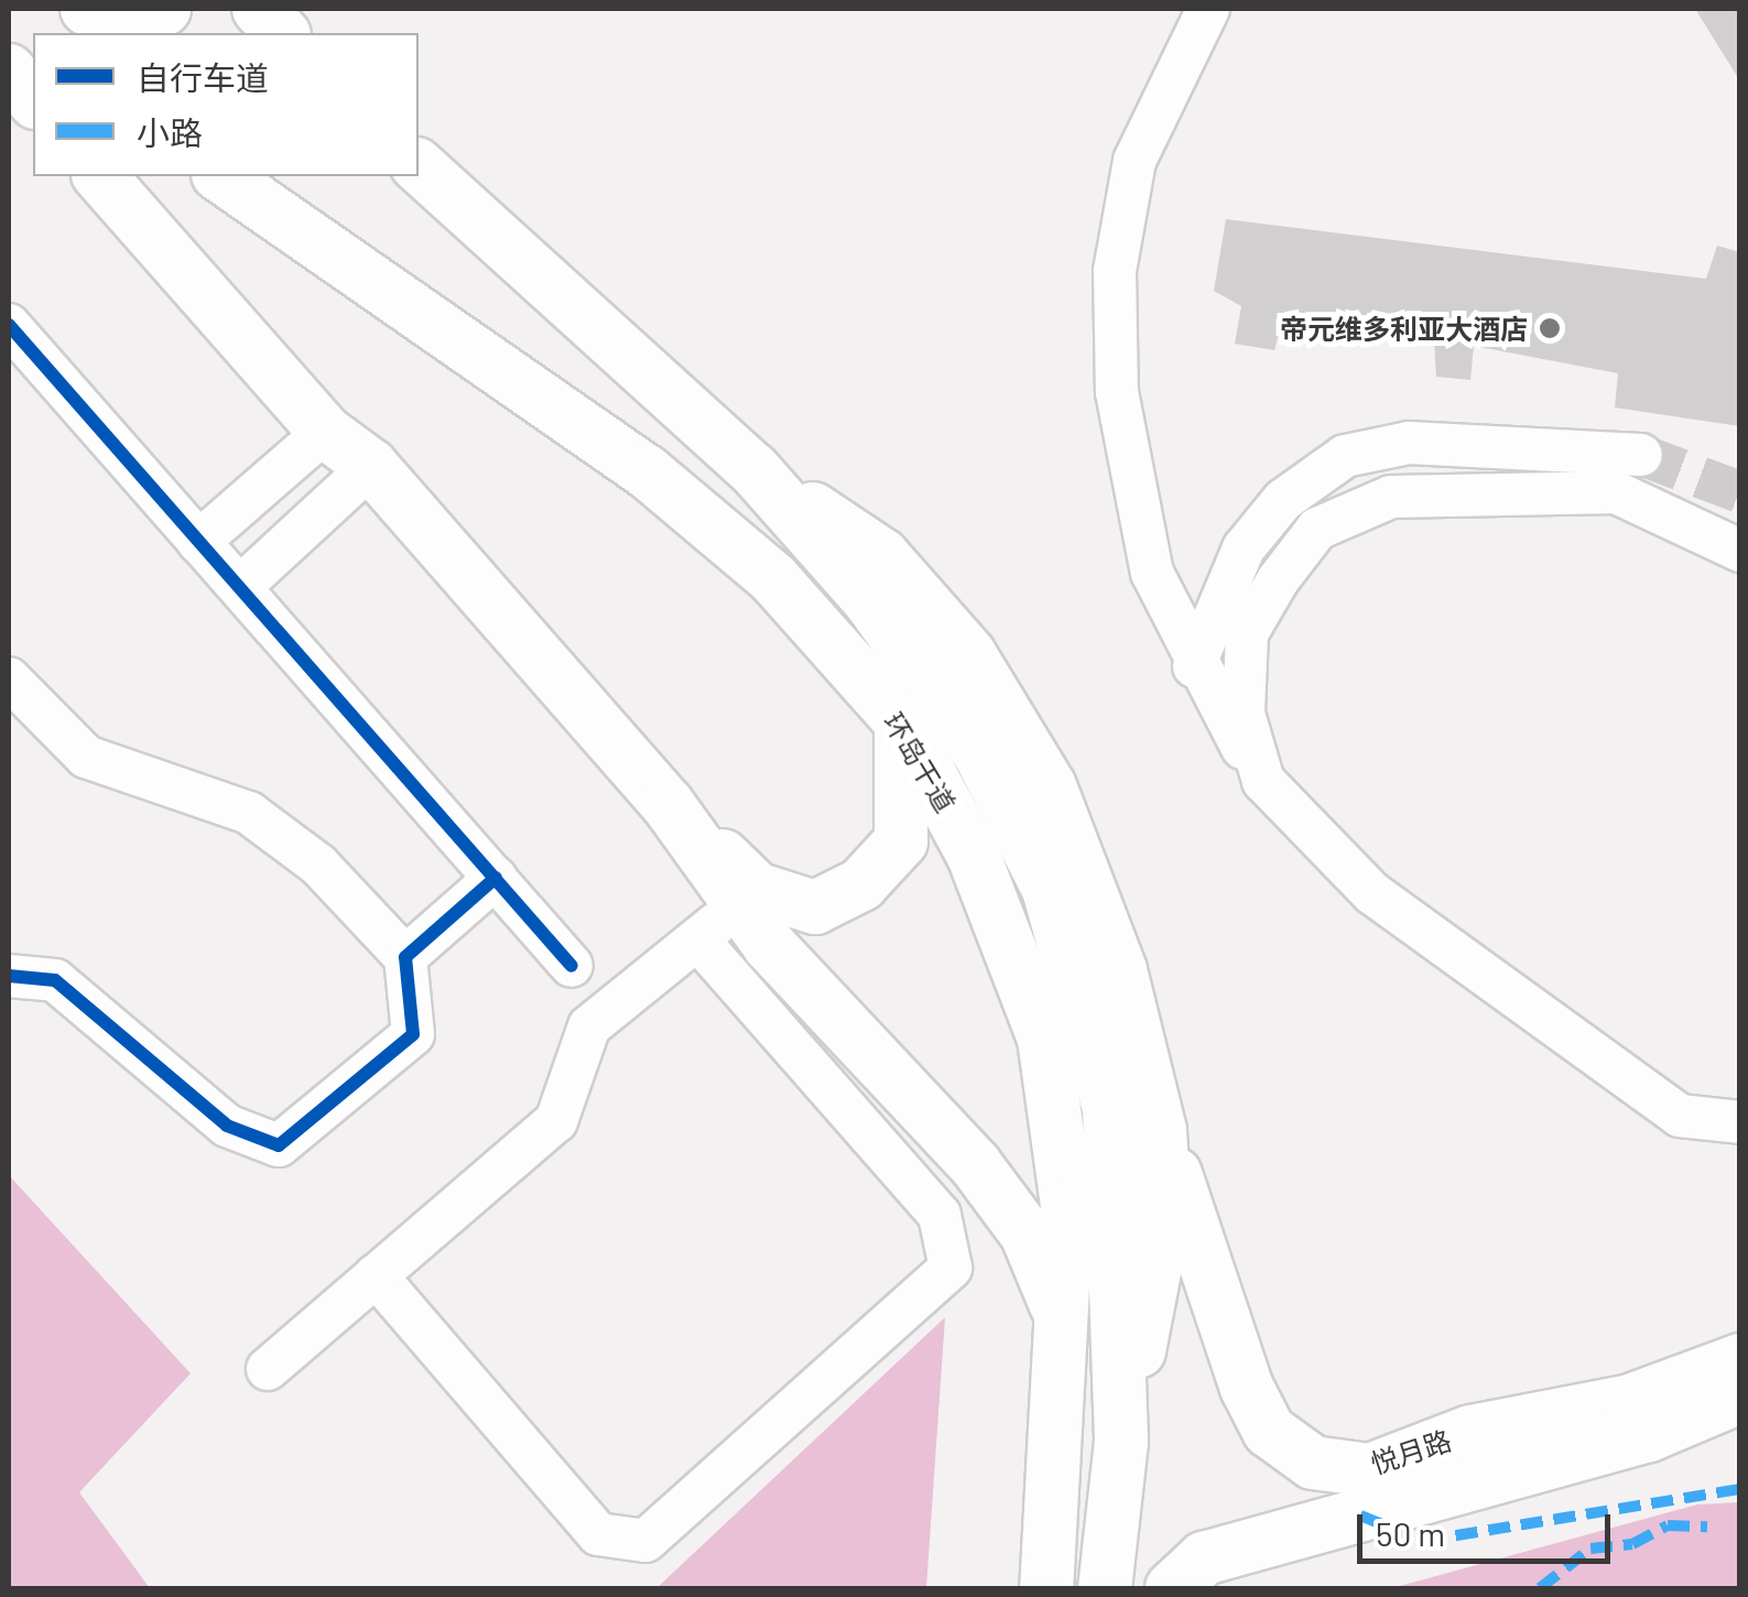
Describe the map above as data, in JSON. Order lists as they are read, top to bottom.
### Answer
{
  "streets": {
    "main road": ["环岛干道", "悦月路"]
  },
  "places": ["帝元维多利亚大酒店"],
  "legend": ["自行车道", "小路"],
  "scale_bar": "50 m"
}
